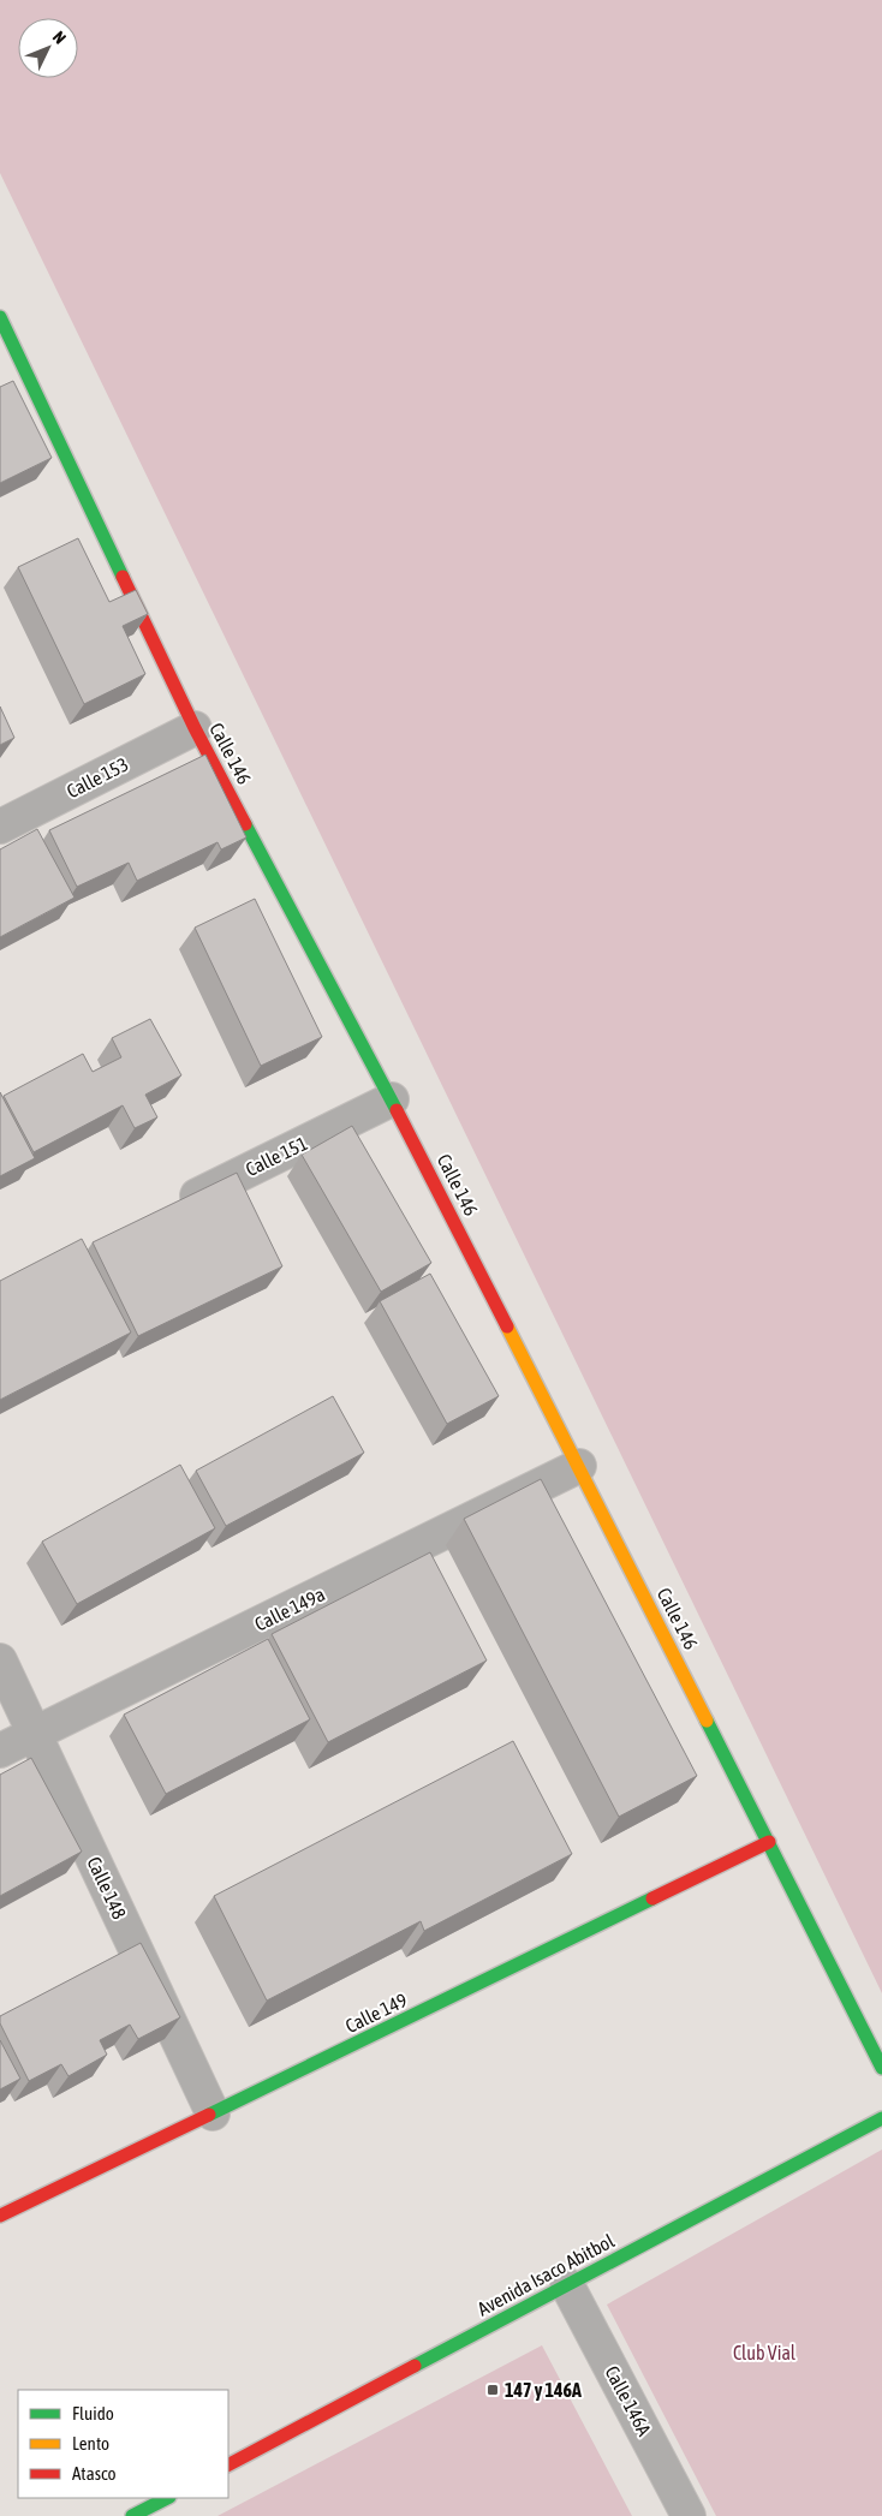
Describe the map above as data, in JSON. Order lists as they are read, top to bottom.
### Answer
{
  "streets": {
    "street": [
      "Calle 146",
      "Calle 153",
      "Calle 151",
      "Calle 149a",
      "Calle 148",
      "Calle 149",
      "Avenida Isaco Abitbol",
      "Calle 146A"
    ]
  },
  "crossings": [
    ["Calle 146", "Calle 153"],
    ["Calle 146", "Calle 151"],
    ["Calle 146", "Calle 149a"],
    ["Calle 146", "Calle 149"],
    ["Calle 149a", "Calle 148"],
    ["Calle 148", "Calle 149"],
    ["Avenida Isaco Abitbol", "Calle 146A"]
  ],
  "parks": ["Club Vial"],
  "places": {
    "transit": ["147 y 146A"]
  },
  "legend": ["Fluido", "Lento", "Atasco"],
  "north": "top right"
}
